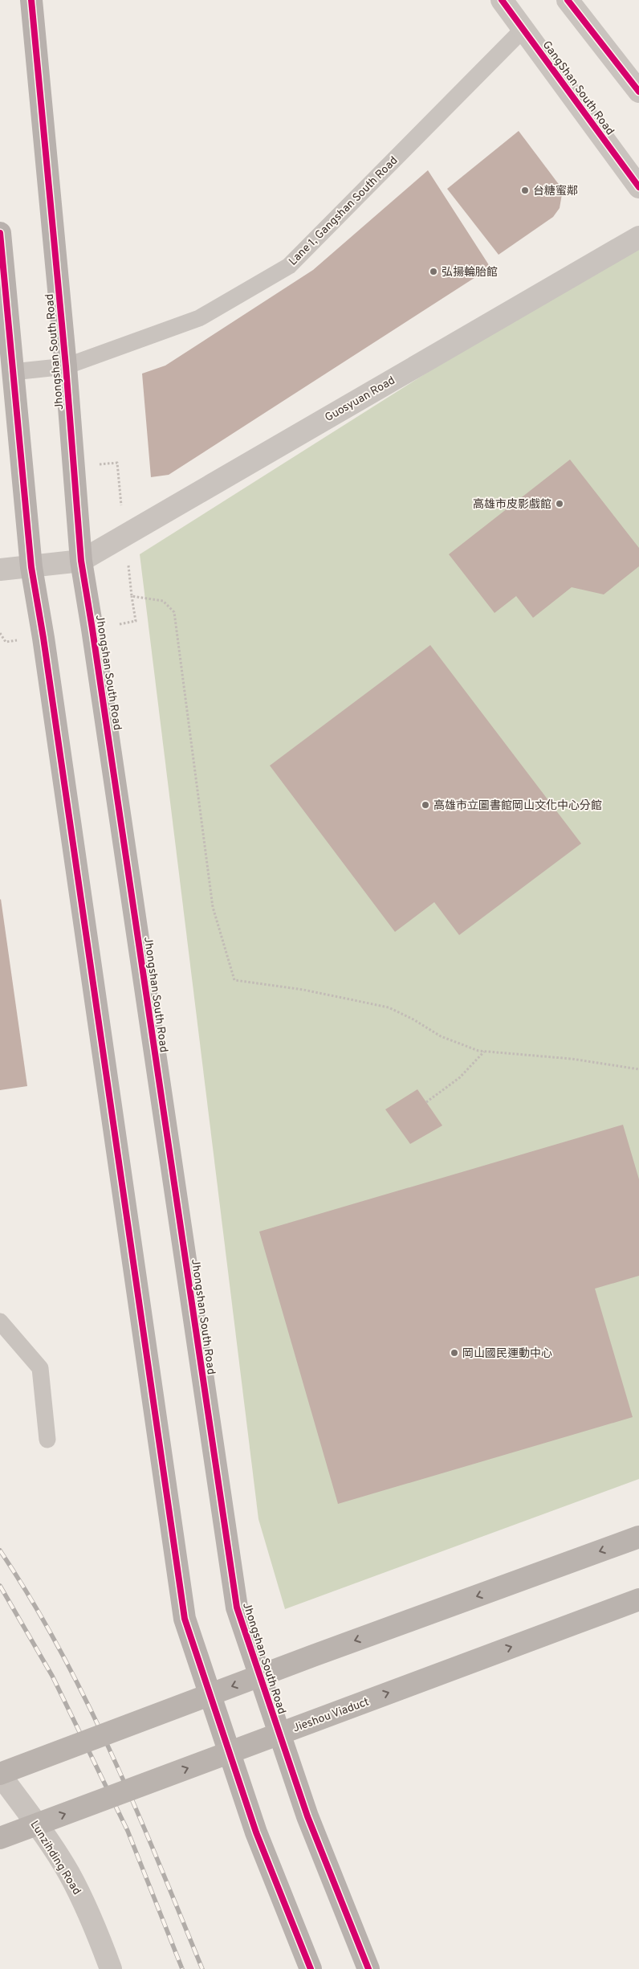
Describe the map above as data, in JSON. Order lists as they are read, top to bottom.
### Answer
{
  "streets": {
    "main road": ["Jhongshan South Road", "Jieshou Viaduct"],
    "street": ["GangShan South Road", "Guosyuan Road", "Lunzihding Road"],
    "lane": ["Lane 1, Gangshan South Road"]
  },
  "crossings": [
    ["GangShan South Road", "Lane 1, Gangshan South Road"],
    ["Lane 1, Gangshan South Road", "Jhongshan South Road"],
    ["Jhongshan South Road", "Guosyuan Road"]
  ],
  "places": [
    "台糖蜜鄰",
    "弘揚輪胎館",
    "高雄市皮影戲館",
    "高雄市立圖書館岡山文化中心分館",
    "岡山國民運動中心"
  ]
}
